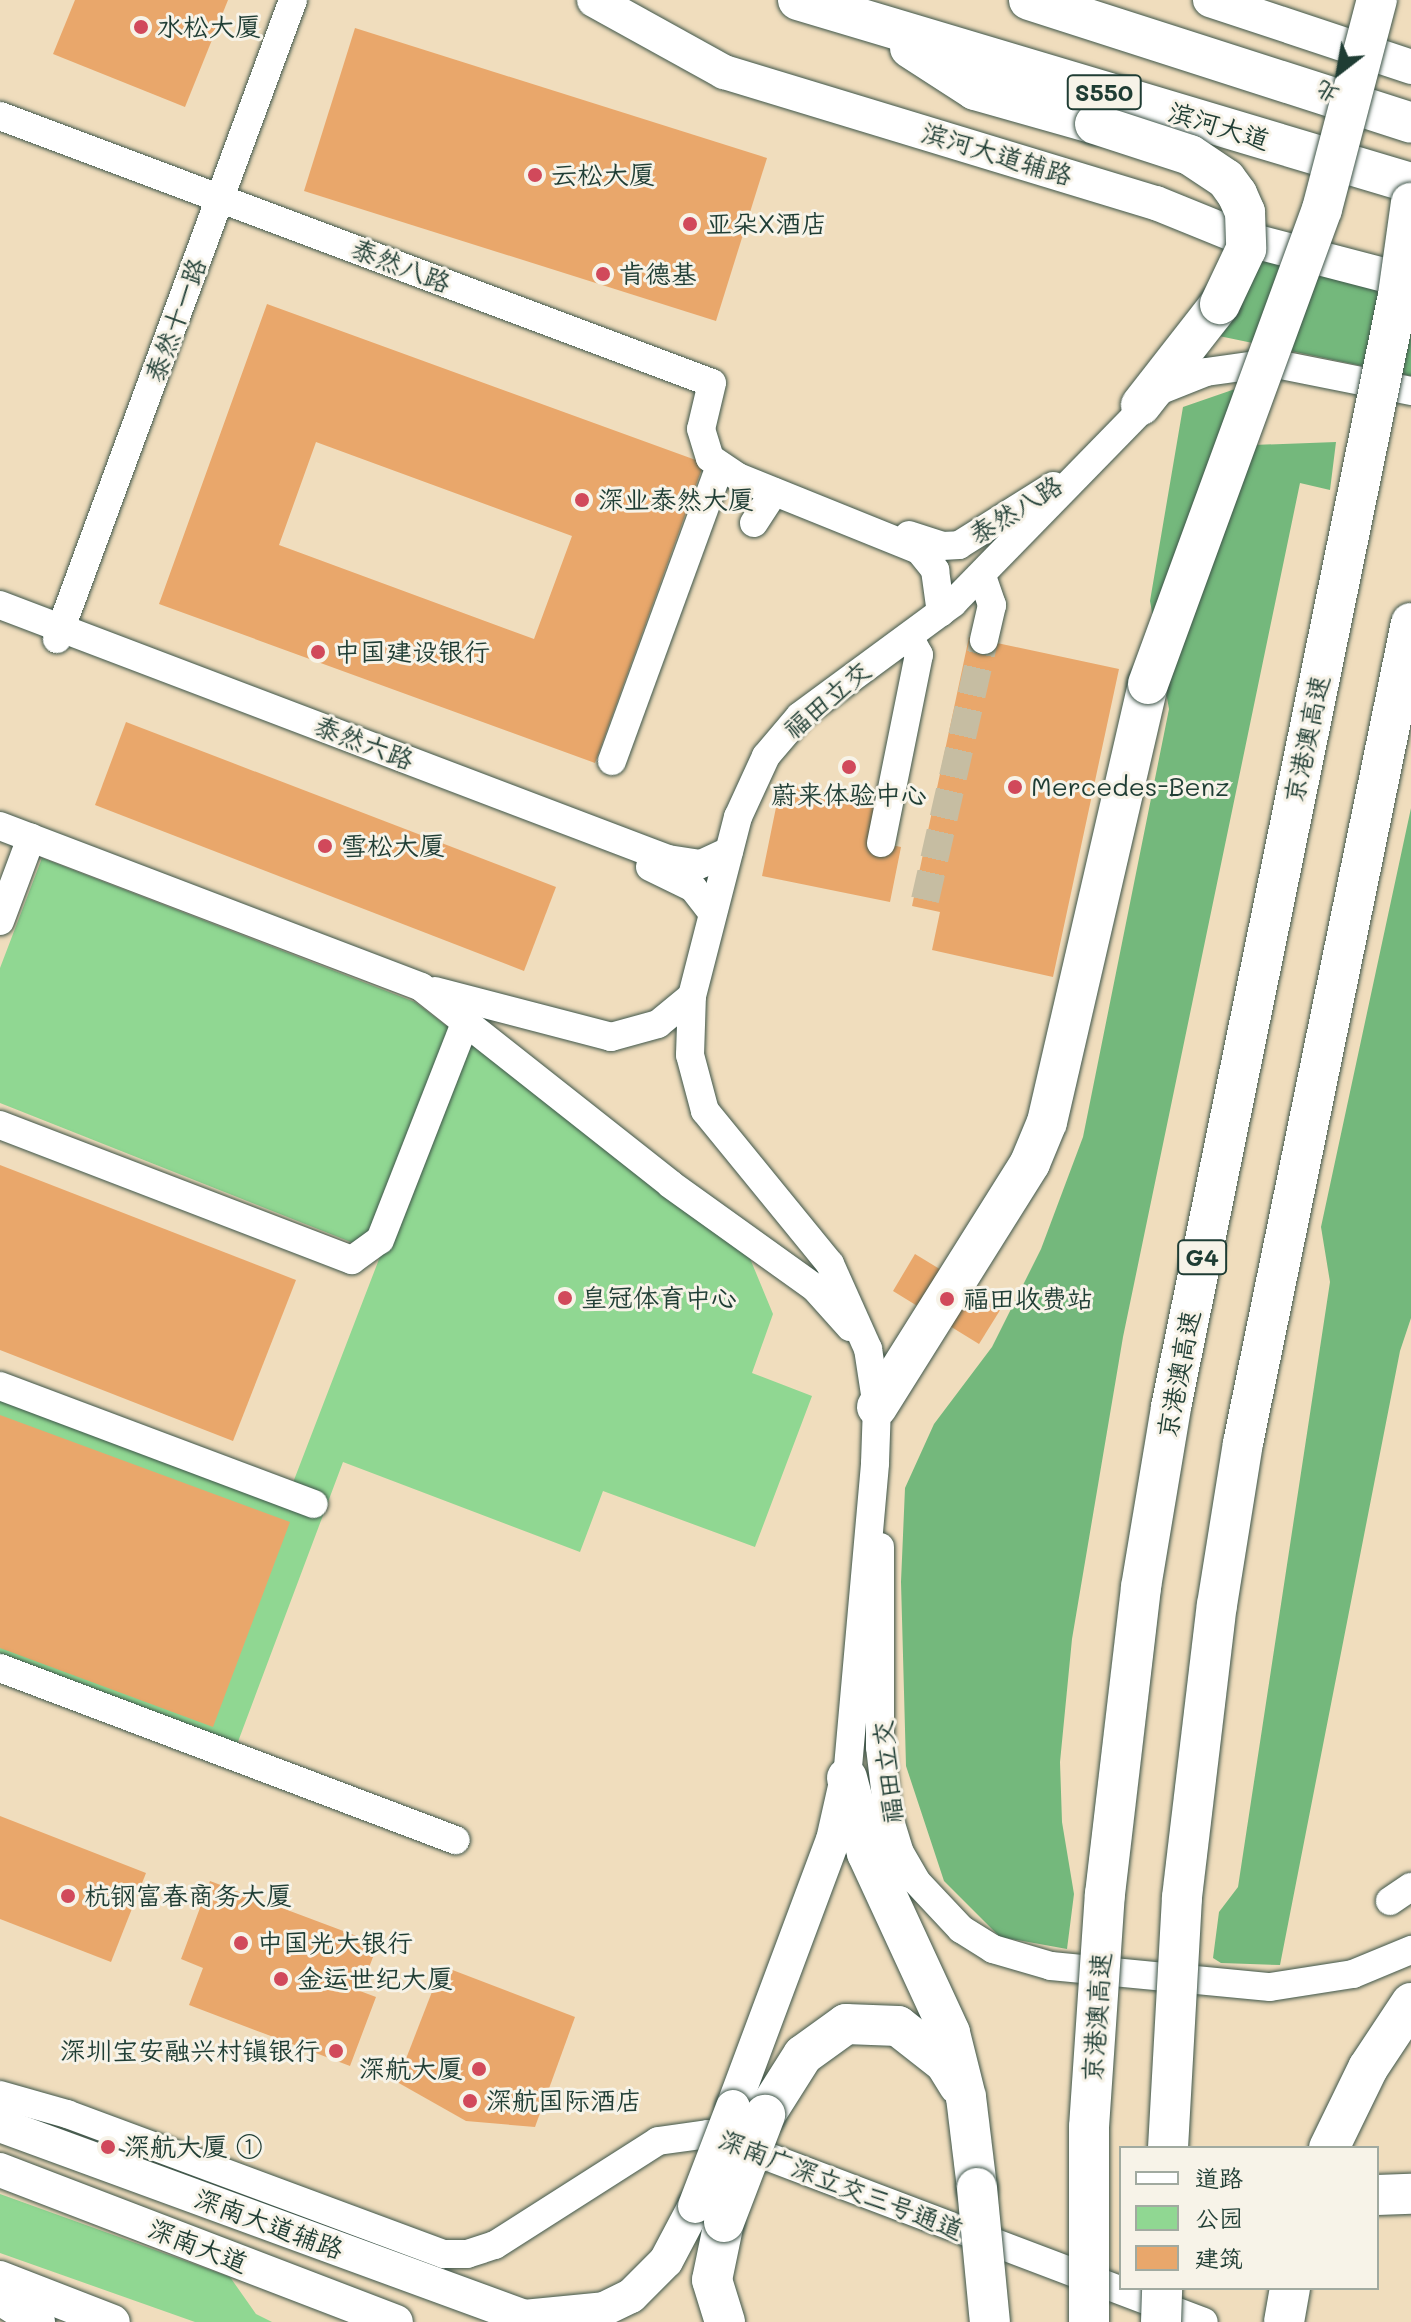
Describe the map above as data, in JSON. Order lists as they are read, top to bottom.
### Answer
{
  "streets": {
    "highway": [
      "S550",
      "滨河大道",
      "京港澳高速",
      "G4"
    ],
    "main road": ["滨河大道辅路", "深南大道辅路", "深南大道"],
    "street": [
      "泰然八路",
      "泰然十一路",
      "福田立交",
      "泰然六路",
      "深南广深立交三号通道"
    ]
  },
  "crossings": [
    ["泰然八路", "泰然十一路"],
    ["泰然八路", "福田立交"],
    ["泰然十一路", "泰然六路"],
    ["福田立交", "泰然六路"],
    ["深南广深立交三号通道", "深南大道辅路"]
  ],
  "places": [
    "水松大厦",
    "云松大厦",
    "亚朵X酒店",
    "肯德基",
    "深业泰然大厦",
    "中国建设银行",
    "蔚来体验中心",
    "Mercedes-Benz",
    "雪松大厦",
    "皇冠体育中心",
    "福田收费站",
    "杭钢富春商务大厦",
    "中国光大银行",
    "金运世纪大厦",
    "深圳宝安融兴村镇银行",
    "深航大厦",
    "深航国际酒店",
    "深航大厦 ①"
  ],
  "legend": ["道路", "公园", "建筑"],
  "north": "bottom left"
}
